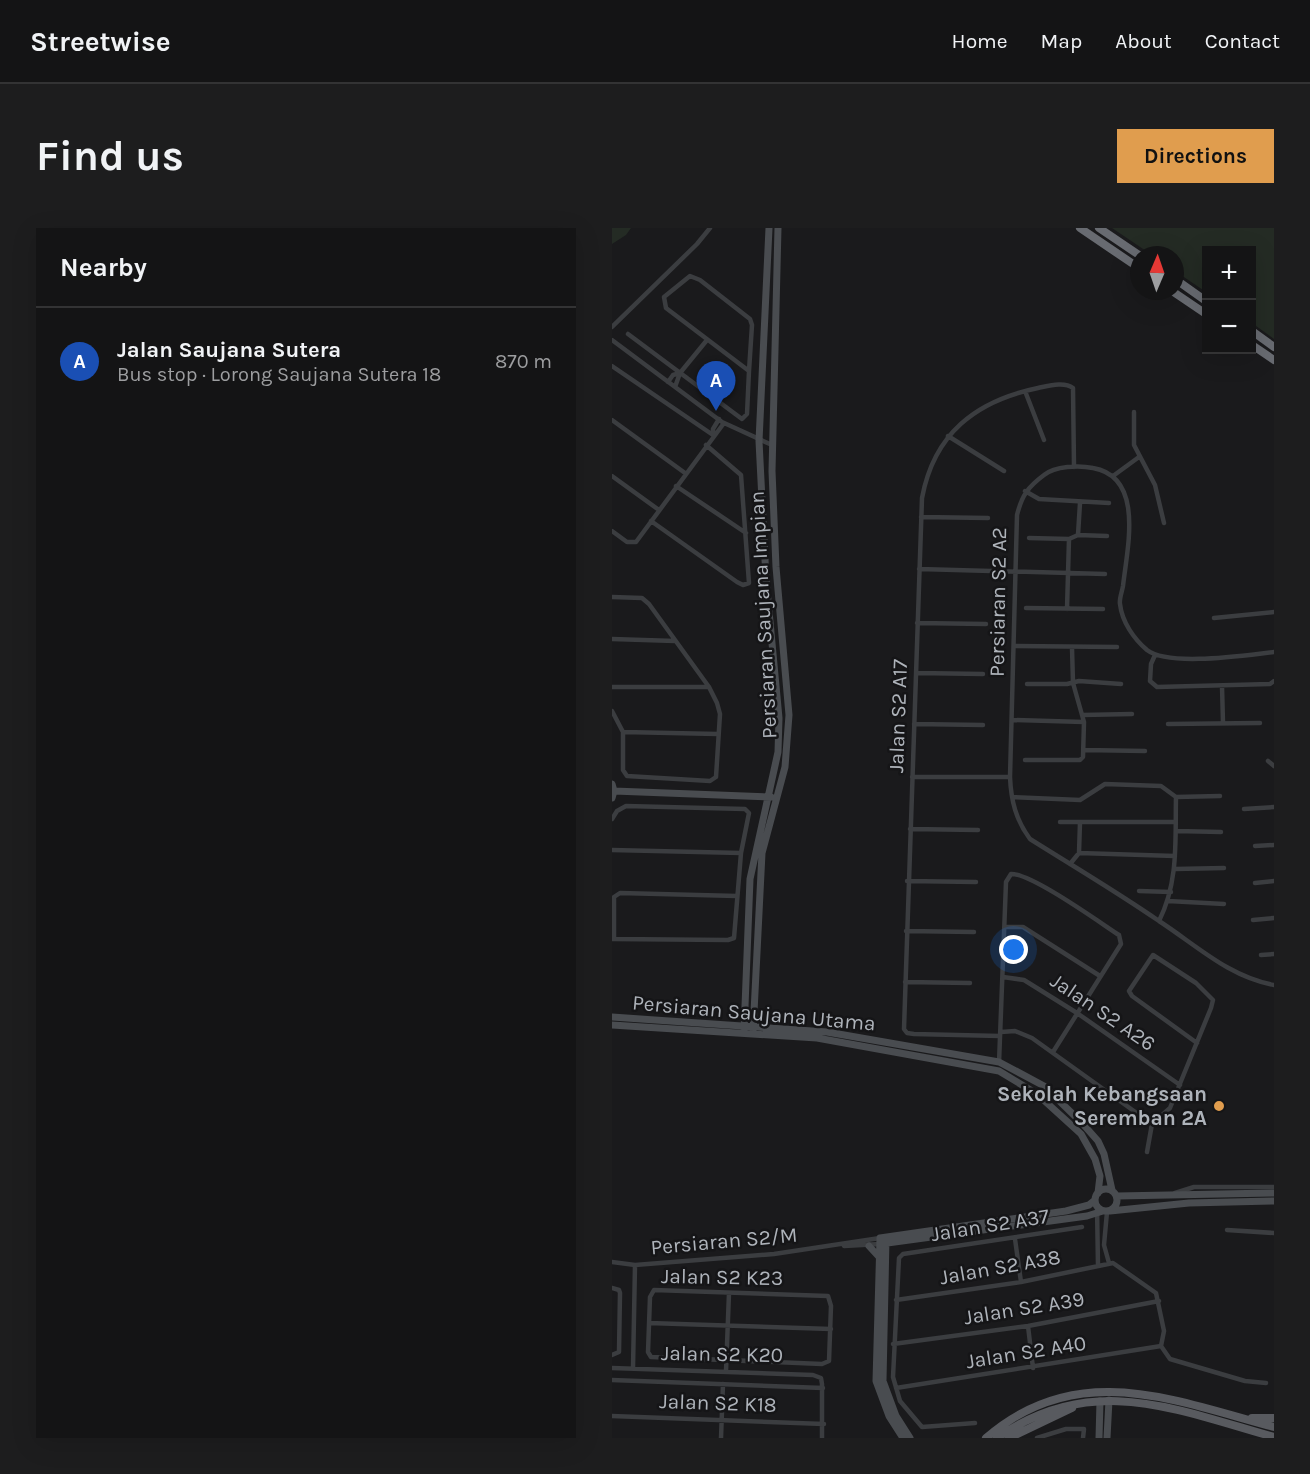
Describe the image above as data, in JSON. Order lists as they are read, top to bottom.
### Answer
{
  "streets": {
    "street": [
      "Persiaran S2 A2",
      "Persiaran Saujana Impian",
      "Jalan S2 A17",
      "Jalan S2 A26",
      "Persiaran Saujana Utama",
      "Jalan S2 A37",
      "Persiaran S2/M",
      "Jalan S2 A38",
      "Jalan S2 K23",
      "Jalan S2 A39",
      "Jalan S2 A40",
      "Jalan S2 K20",
      "Jalan S2 K18"
    ]
  },
  "crossings": [
    ["Persiaran Saujana Impian", "Persiaran Saujana Utama"],
    ["Jalan S2 A37", "Jalan S2 A38"]
  ],
  "places": ["Sekolah Kebangsaan Seremban 2A"],
  "north": "top",
  "page": {
    "header": "Streetwise",
    "nav": [
      "Home",
      "Map",
      "About",
      "Contact"
    ],
    "buttons": "Directions",
    "title": "Find us",
    "heading": "Nearby",
    "map_buttons": ["+", "−"],
    "list": [
      {
        "mark": "A",
        "name": "Jalan Saujana Sutera",
        "note": "Bus stop · Lorong Saujana Sutera 18",
        "value": "870 m"
      }
    ],
    "pins": "A"
  }
}
